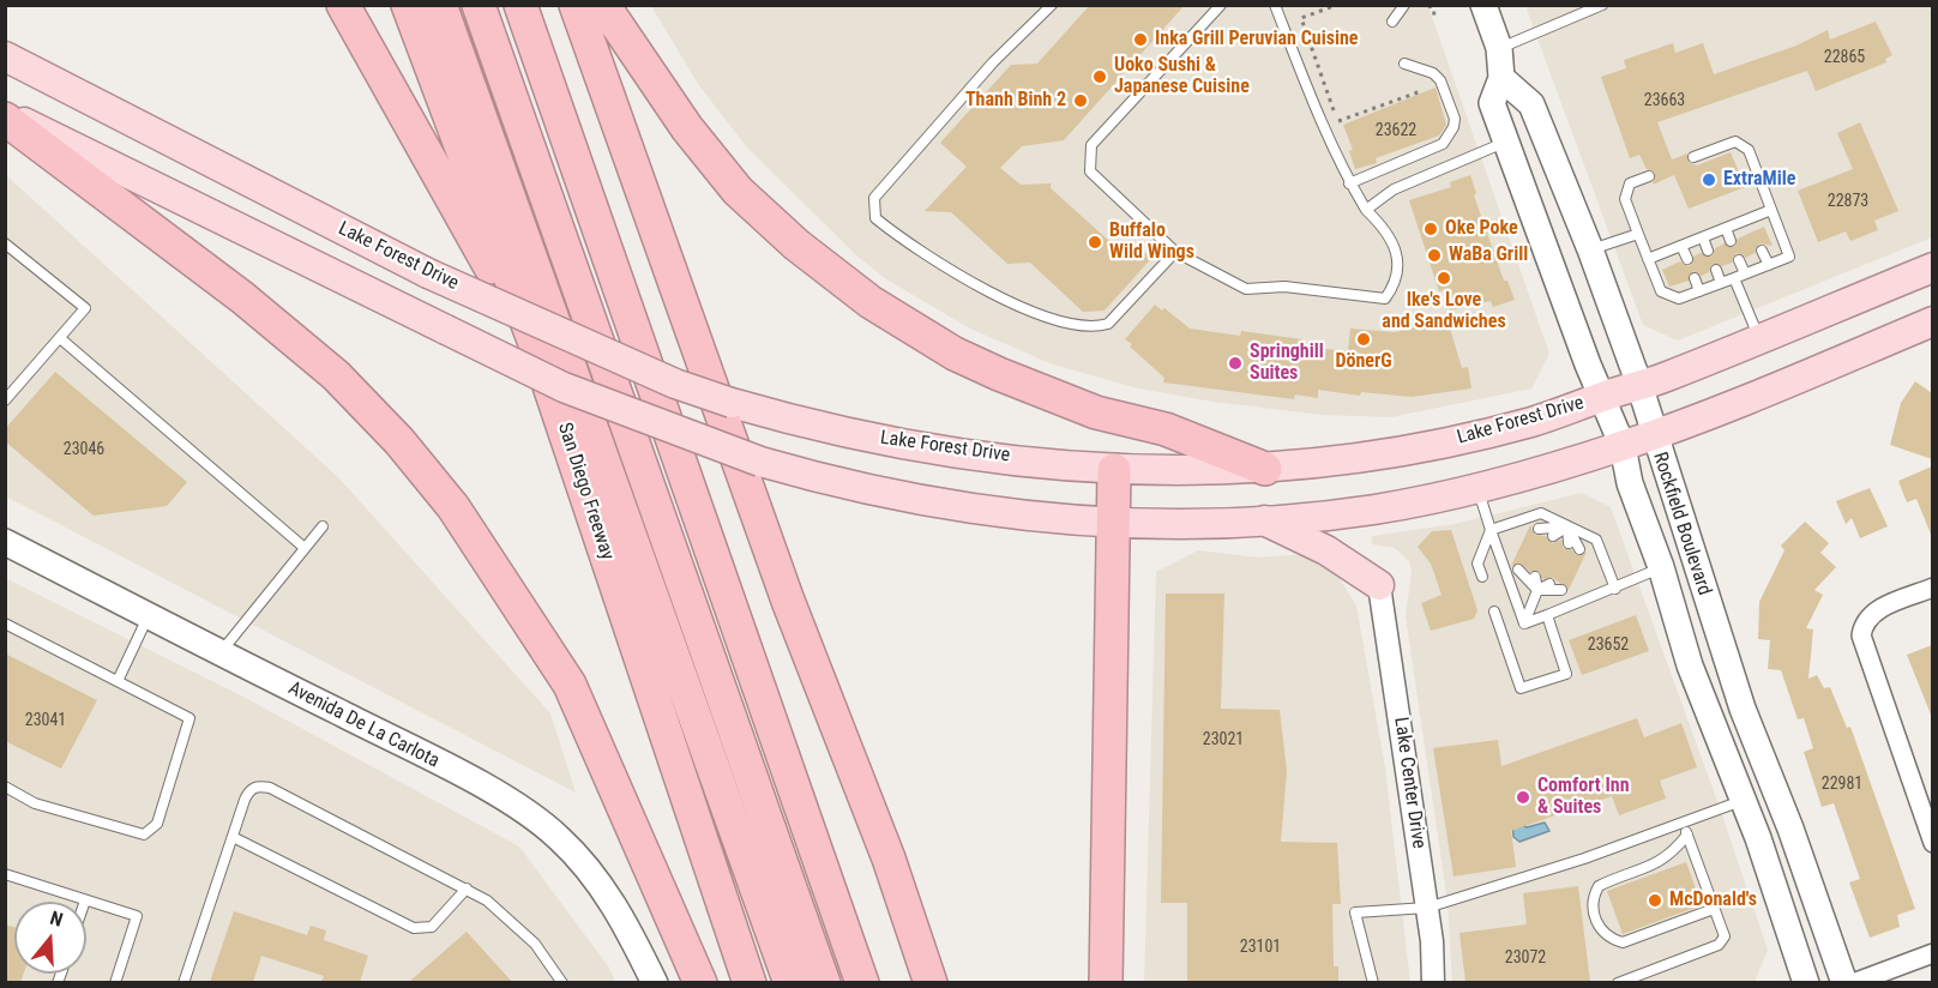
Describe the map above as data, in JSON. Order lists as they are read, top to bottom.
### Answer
{
  "streets": {
    "highway": ["San Diego Freeway"],
    "main road": ["Lake Forest Drive", "Rockfield Boulevard", "Avenida De La Carlota"],
    "street": ["Lake Center Drive"]
  },
  "crossings": [
    ["Lake Forest Drive", "Rockfield Boulevard"]
  ],
  "places": [
    "Inka Grill Peruvian Cuisine",
    "Uoko Sushi & Japanese Cuisine",
    "Thanh Binh 2",
    "ExtraMile",
    "Oke Poke",
    "Buffalo Wild Wings",
    "WaBa Grill",
    "Ike's Love and Sandwiches",
    "DönerG",
    "Springhill Suites",
    "Comfort Inn & Suites",
    "McDonald's"
  ],
  "house_numbers": [
    "22865",
    "23663",
    "23622",
    "22873",
    "23046",
    "23652",
    "23041",
    "23021",
    "22981",
    "23101",
    "23072"
  ],
  "north": "top"
}
